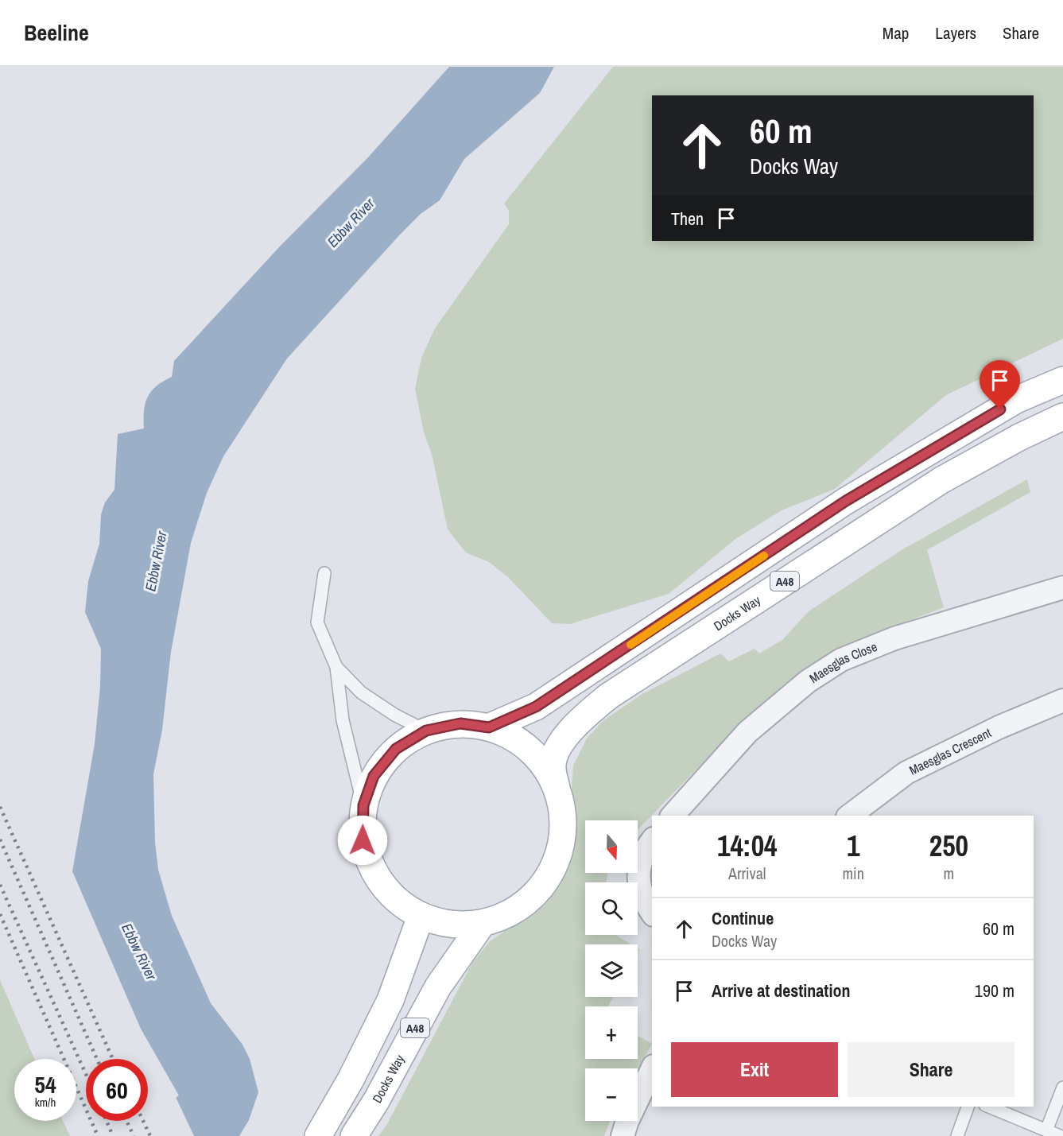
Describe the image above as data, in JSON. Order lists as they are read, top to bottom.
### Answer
{
  "streets": {
    "main road": ["A48", "Docks Way"],
    "street": ["Maesglas Close", "Maesglas Crescent"]
  },
  "water": ["Ebbw River"],
  "north": "bottom",
  "page": {
    "header": "Beeline",
    "nav": ["Map", "Layers", "Share"],
    "turn": ["60 m", "Docks Way"],
    "then": "Then",
    "eta": [
      "14:04",
      "Arrival",
      "1",
      "min",
      "250",
      "m"
    ],
    "map_buttons": ["+", "−"],
    "list": [
      {
        "name": "Continue",
        "note": "Docks Way",
        "value": "60 m"
      },
      {
        "name": "Arrive at destination",
        "value": "190 m"
      }
    ],
    "buttons": ["Exit", "Share"],
    "speed": "54 km/h",
    "limit": "60"
  }
}
